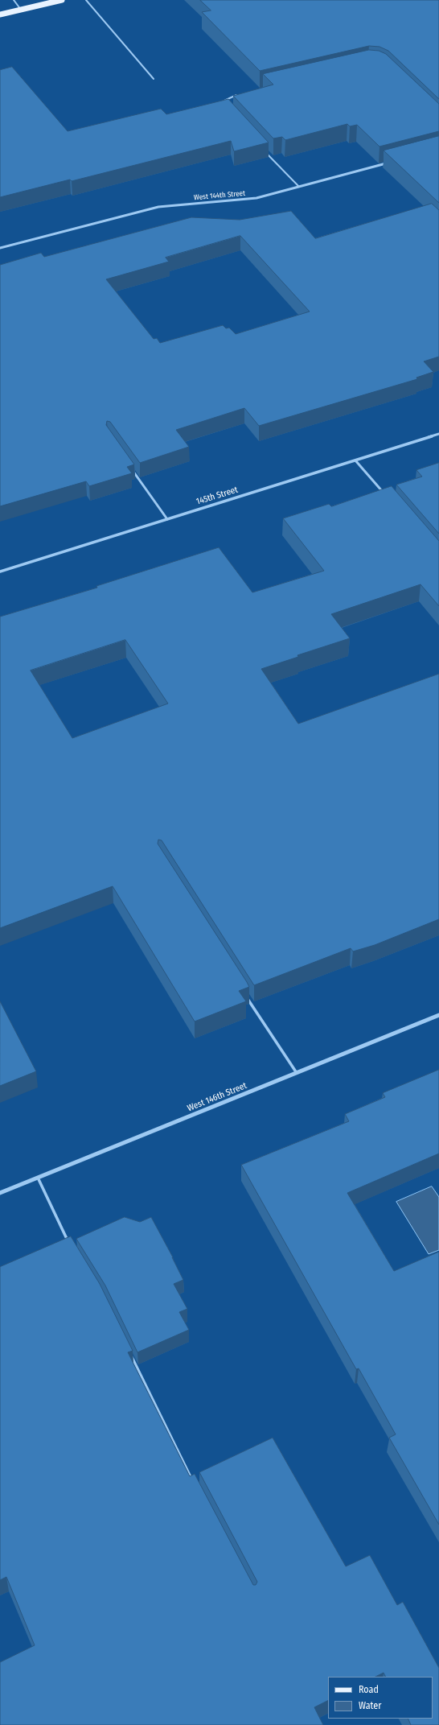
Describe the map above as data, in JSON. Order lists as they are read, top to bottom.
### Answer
{
  "streets": {
    "street": ["West 144th Street", "145th Street", "West 146th Street"]
  },
  "legend": ["Road", "Water"]
}
